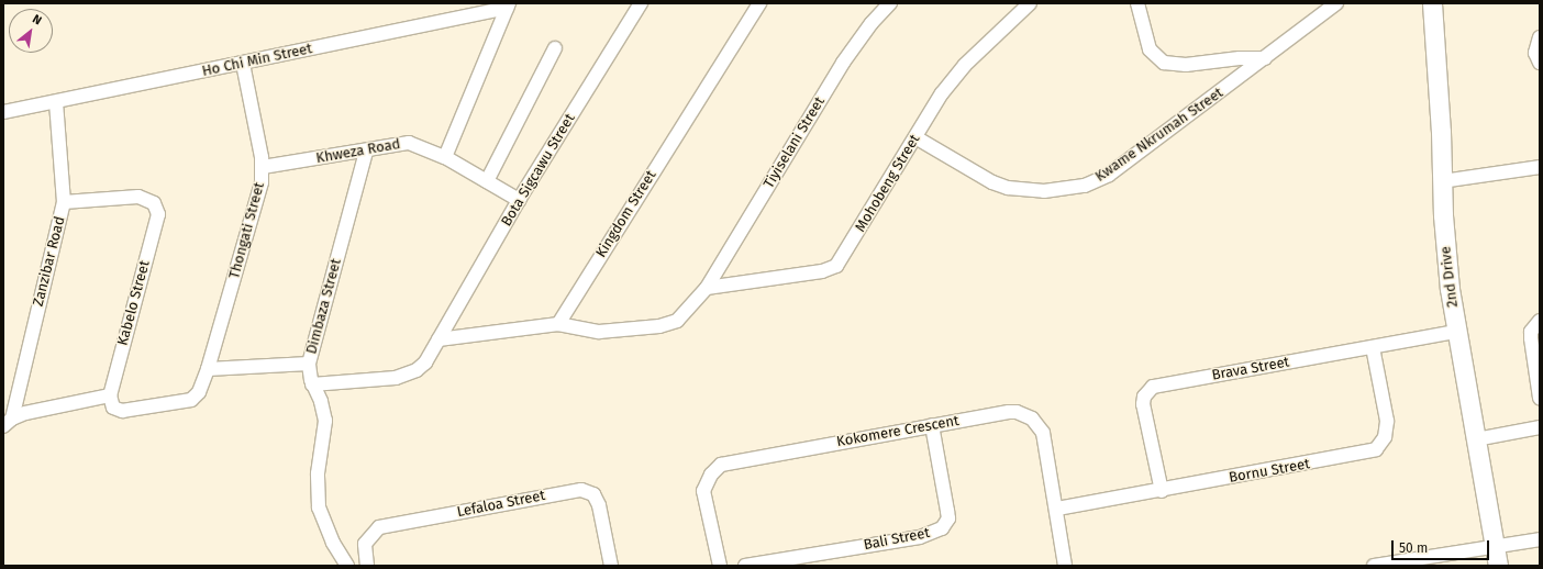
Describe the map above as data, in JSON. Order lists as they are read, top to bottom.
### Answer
{
  "streets": {
    "street": [
      "Ho Chi Min Street",
      "Kwame Nkrumah Street",
      "Tiyiselani Street",
      "Khweza Road",
      "Bota Sigcawu Street",
      "Mohobeng Street",
      "Kingdom Street",
      "Thongati Street",
      "Zanzibar Road",
      "2nd Drive",
      "Kabelo Street",
      "Dimbaza Street",
      "Brava Street",
      "Kokomere Crescent",
      "Bornu Street",
      "Lefaloa Street",
      "Bali Street"
    ]
  },
  "crossings": [
    ["Ho Chi Min Street", "Thongati Street"],
    ["Ho Chi Min Street", "Zanzibar Road"],
    ["Kwame Nkrumah Street", "Mohobeng Street"],
    ["Tiyiselani Street", "Mohobeng Street"],
    ["Tiyiselani Street", "Kingdom Street"],
    ["Khweza Road", "Bota Sigcawu Street"],
    ["Khweza Road", "Thongati Street"],
    ["Khweza Road", "Dimbaza Street"],
    ["Thongati Street", "Kabelo Street"],
    ["Thongati Street", "Dimbaza Street"],
    ["Zanzibar Road", "Kabelo Street"],
    ["2nd Drive", "Brava Street"],
    ["Brava Street", "Bornu Street"],
    ["Kokomere Crescent", "Bornu Street"],
    ["Kokomere Crescent", "Bali Street"]
  ],
  "scale_bar": "50 m",
  "north": "top right"
}
